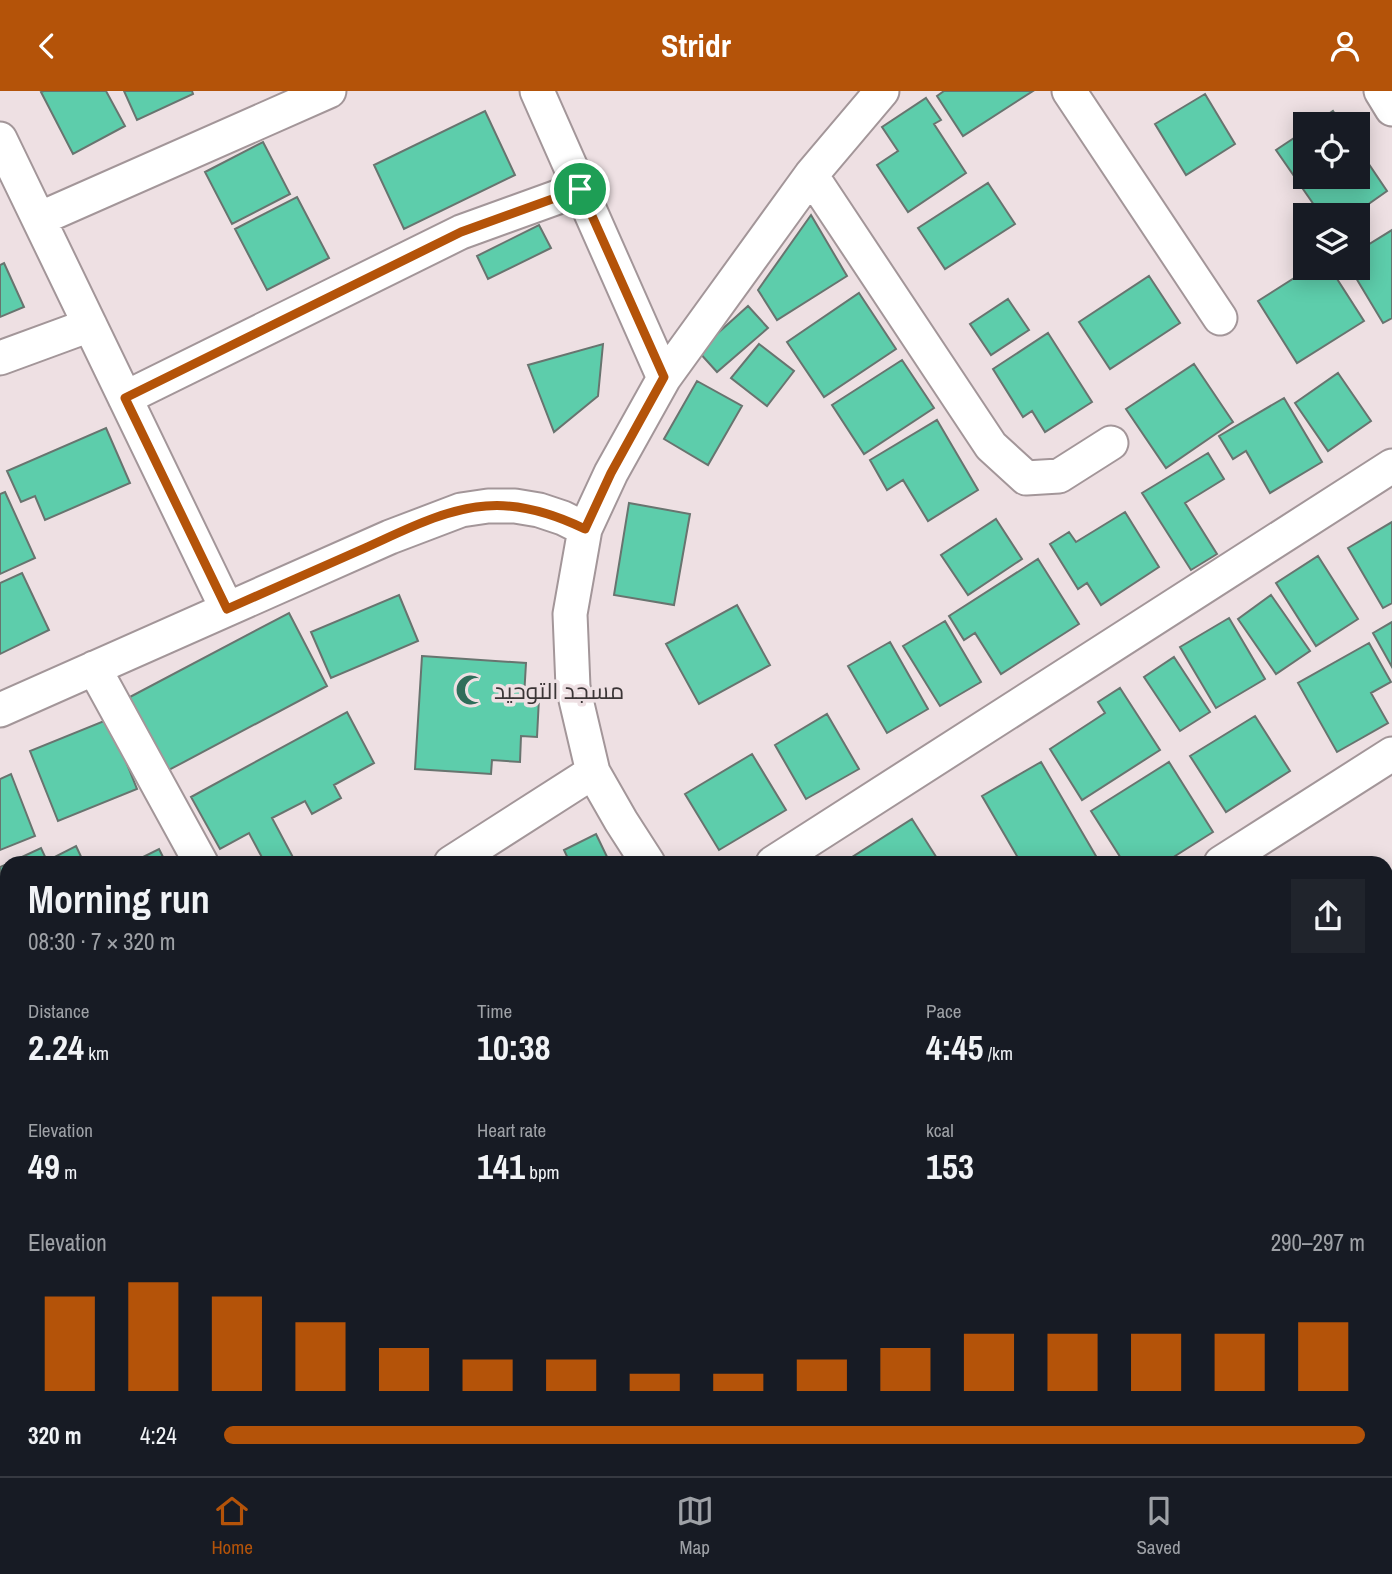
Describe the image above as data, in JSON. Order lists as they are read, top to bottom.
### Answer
{
  "places": {
    "mosque": ["مسجد التوحيد"]
  },
  "page": {
    "header": "Stridr",
    "heading": ["Morning run", "08:30 · 7 × 320 m"],
    "stats": [
      ["Distance", "2.24 km"],
      ["Time", "10:38"],
      ["Pace", "4:45 /km"],
      ["Elevation", "49 m"],
      ["Heart rate", "141 bpm"],
      ["kcal", "153"]
    ],
    "chart": ["Elevation", "290–297 m"],
    "list": [
      {
        "name": "320 m",
        "note": "4:24"
      }
    ],
    "tabs": ["Home", "Map", "Saved"]
  }
}
